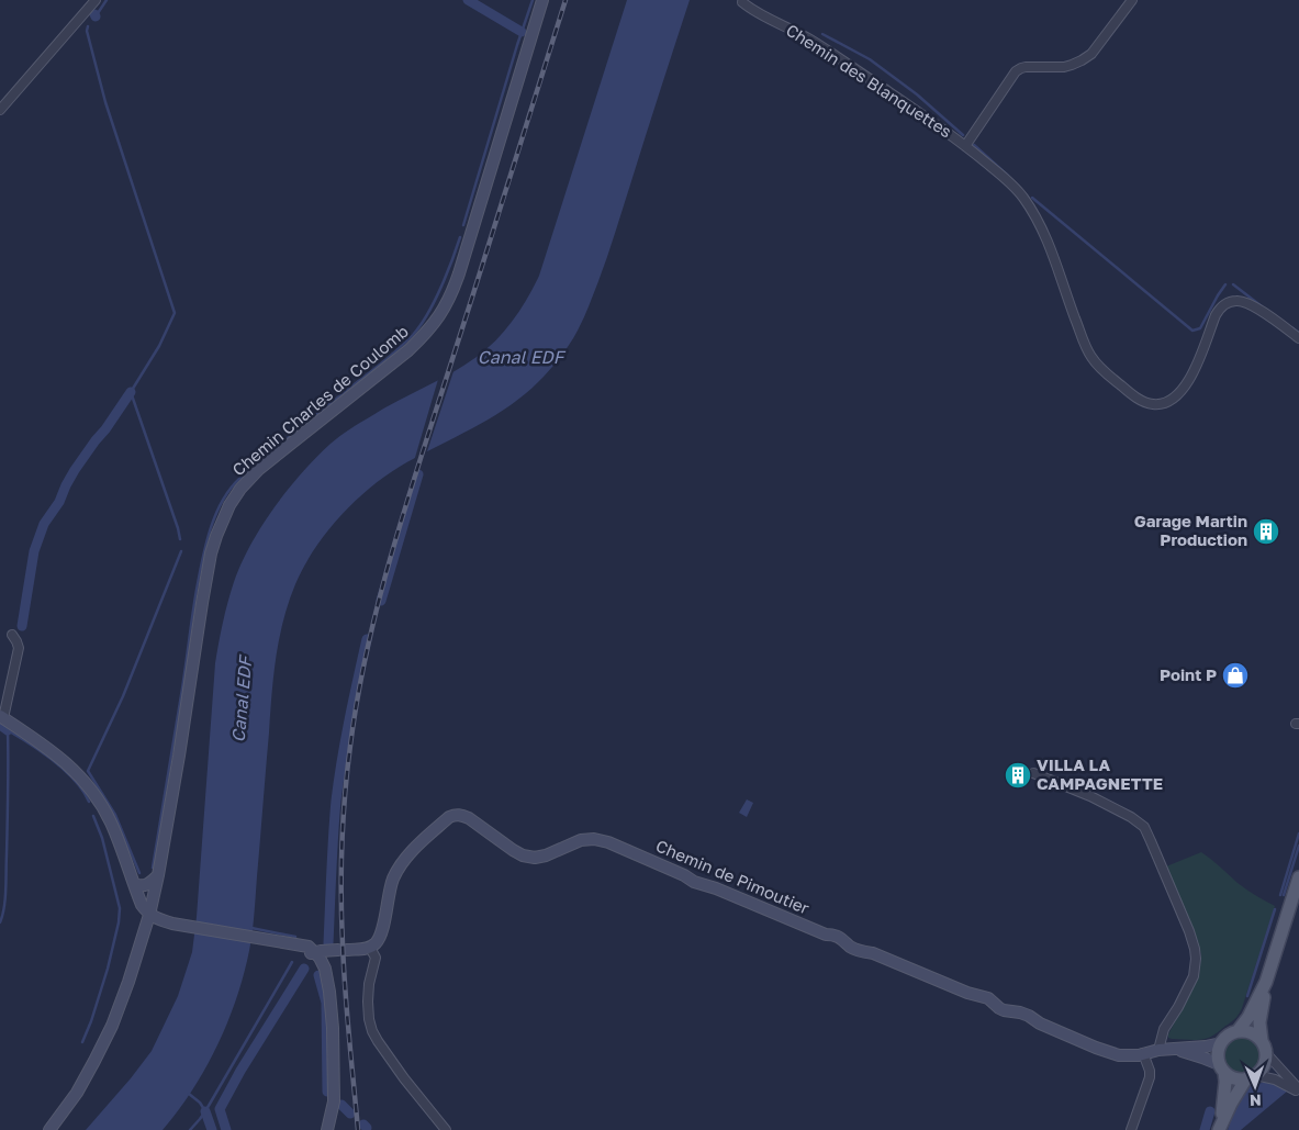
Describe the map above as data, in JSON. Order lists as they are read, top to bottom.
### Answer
{
  "streets": {
    "main road": ["Chemin Charles de Coulomb", "Chemin de Pimoutier"],
    "street": ["Chemin des Blanquettes"]
  },
  "water": ["Canal EDF"],
  "places": {
    "building": ["Garage Martin Production", "VILLA LA CAMPAGNETTE"],
    "shop": ["Point P"]
  },
  "north": "bottom"
}
